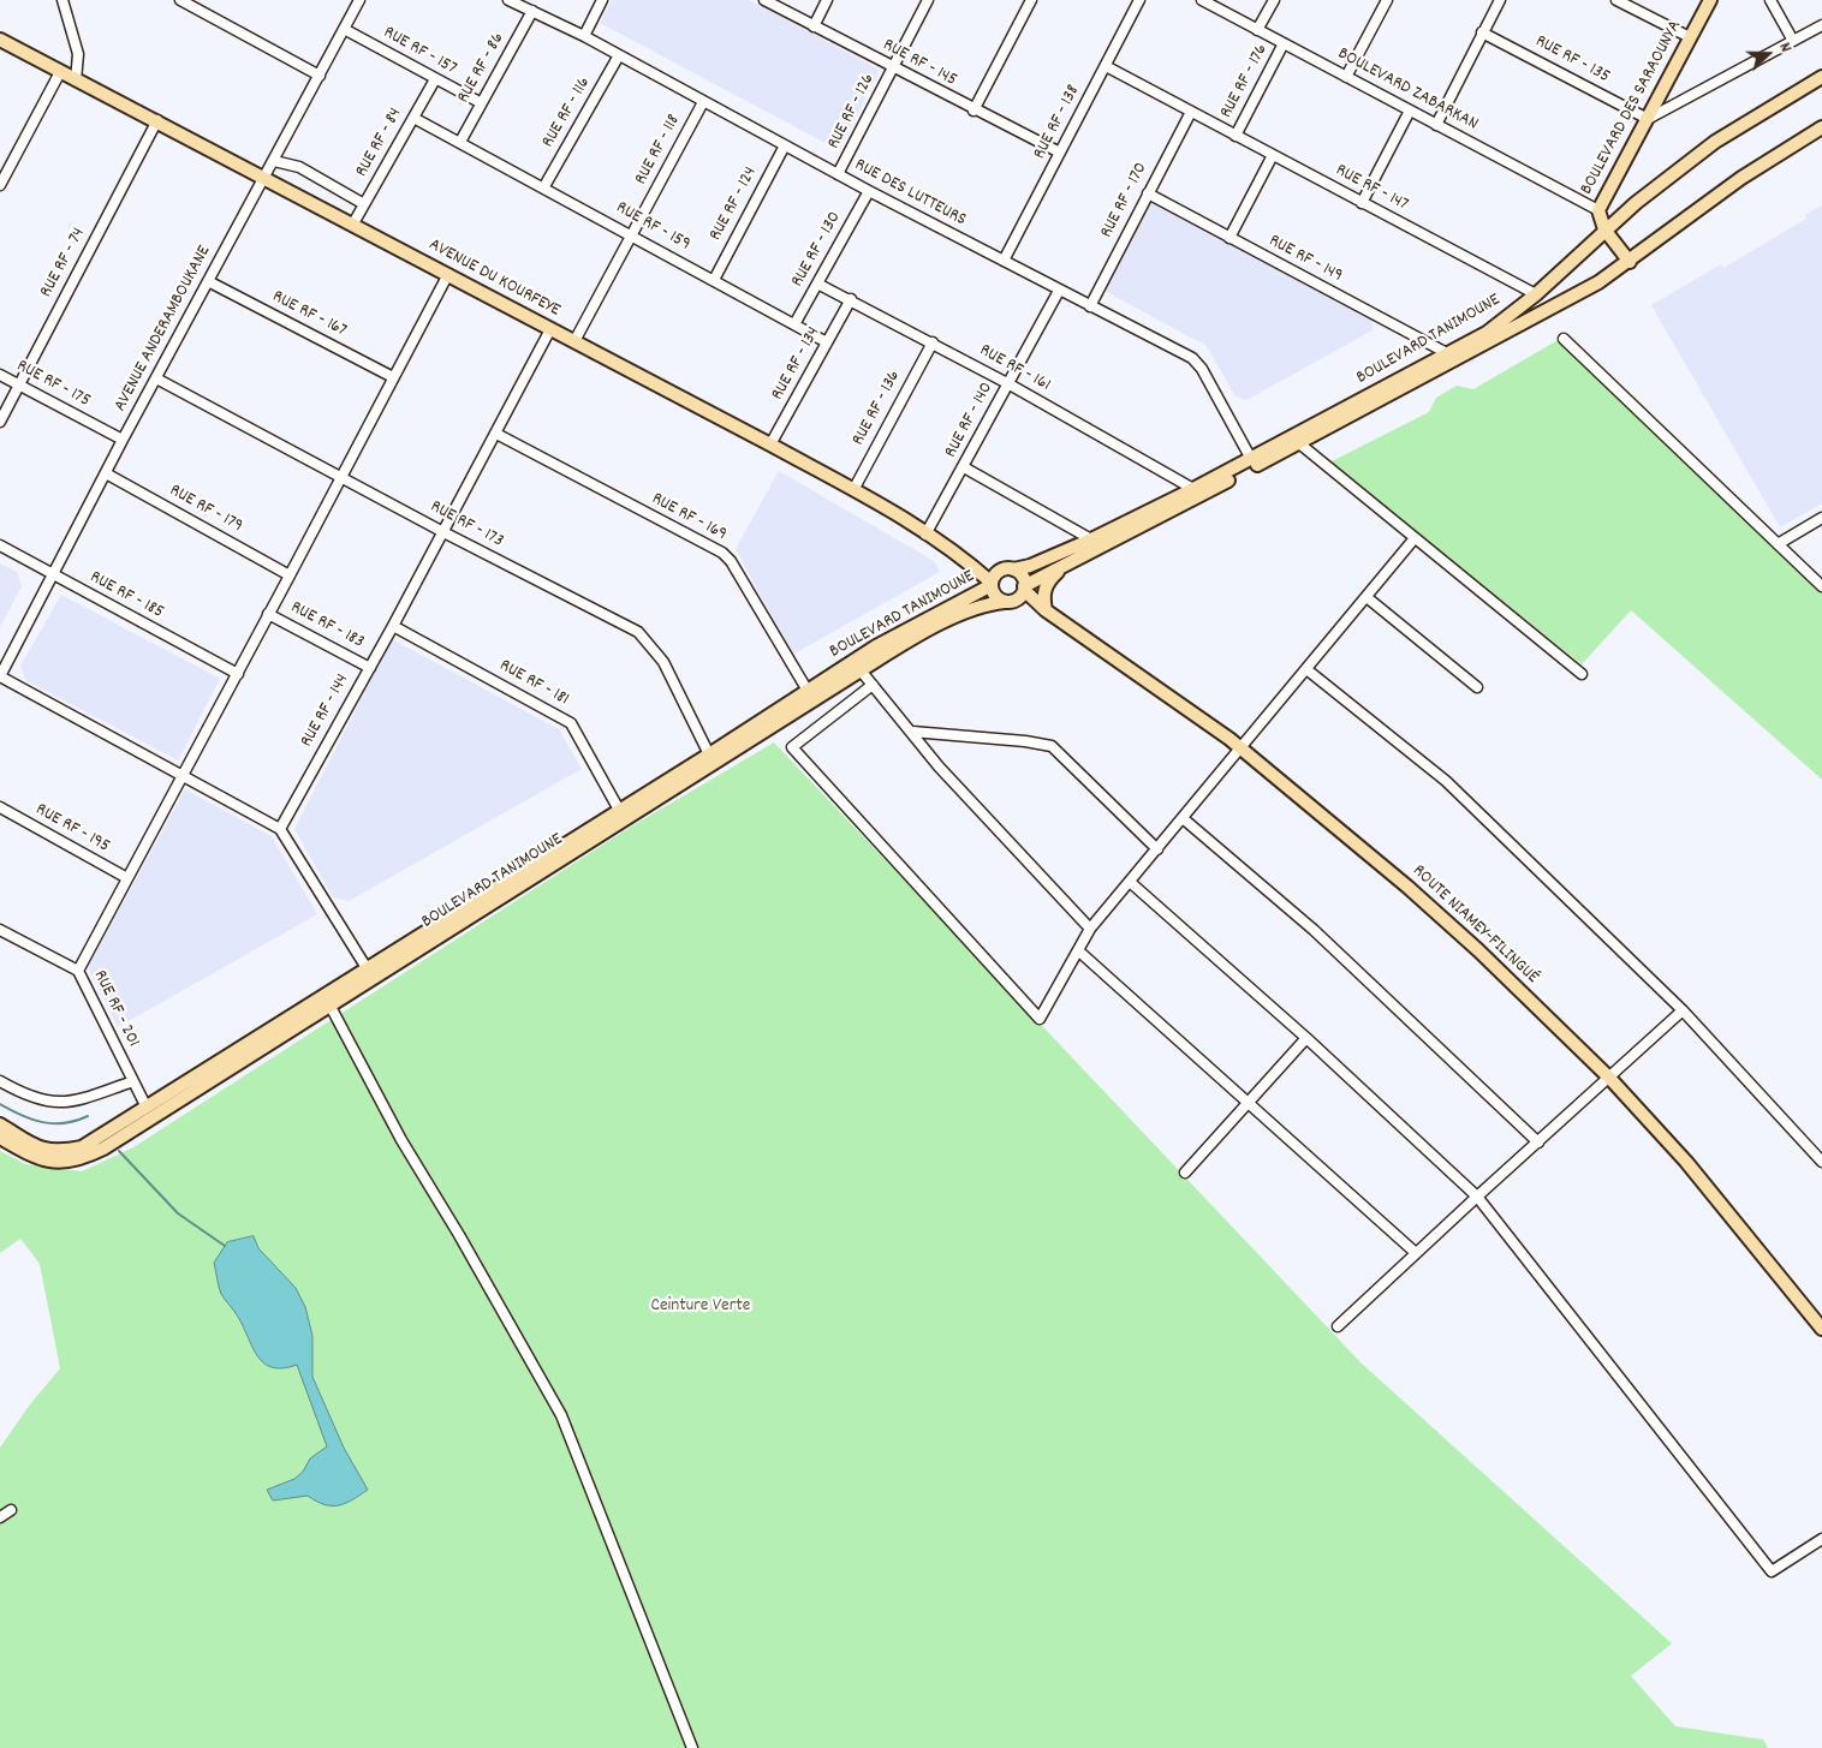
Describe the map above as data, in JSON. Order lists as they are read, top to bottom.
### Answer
{
  "streets": {
    "main road": [
      "BOULEVARD DES SARAOUNYA",
      "AVENUE DU KOURFEYE",
      "BOULEVARD TANIMOUNE",
      "ROUTE NIAMEY-FILINGUÉ"
    ],
    "street": [
      "RUE RF - 157",
      "RUE RF - 135",
      "RUE RF - 145",
      "RUE RF - 86",
      "RUE RF - 176",
      "BOULEVARD ZABARKAN",
      "RUE RF - 126",
      "RUE RF - 116",
      "RUE RF - 138",
      "RUE RF - 84",
      "RUE RF - 118",
      "RUE RF - 147",
      "RUE DES LUTTEURS",
      "RUE RF - 170",
      "RUE RF - 124",
      "RUE RF - 159",
      "RUE RF - 130",
      "RUE RF - 149",
      "RUE RF - 74",
      "RUE RF - 167",
      "AVENUE ANDERAMBOUKANE",
      "RUE RF - 134",
      "RUE RF - 161",
      "RUE RF - 175",
      "RUE RF - 136",
      "RUE RF - 140",
      "RUE RF - 179",
      "RUE RF - 169",
      "RUE RF - 173",
      "RUE RF - 185",
      "RUE RF - 183",
      "RUE RF - 181",
      "RUE RF - 144",
      "RUE RF - 195",
      "RUE RF - 201"
    ]
  },
  "crossings": [
    ["RUE RF - 157", "RUE RF - 86"],
    ["RUE RF - 157", "RUE RF - 84"],
    ["RUE RF - 157", "AVENUE ANDERAMBOUKANE"],
    ["RUE RF - 135", "BOULEVARD DES SARAOUNYA"],
    ["RUE RF - 145", "RUE RF - 126"],
    ["RUE RF - 145", "RUE RF - 138"],
    ["RUE RF - 86", "RUE DES LUTTEURS"],
    ["RUE RF - 86", "RUE RF - 159"],
    ["RUE RF - 176", "BOULEVARD ZABARKAN"],
    ["RUE RF - 176", "RUE RF - 147"],
    ["BOULEVARD ZABARKAN", "BOULEVARD DES SARAOUNYA"],
    ["BOULEVARD DES SARAOUNYA", "BOULEVARD TANIMOUNE"],
    ["RUE RF - 126", "RUE DES LUTTEURS"],
    ["RUE RF - 116", "RUE DES LUTTEURS"],
    ["RUE RF - 116", "RUE RF - 159"],
    ["RUE RF - 138", "RUE RF - 147"],
    ["RUE RF - 138", "RUE DES LUTTEURS"],
    ["RUE RF - 84", "RUE RF - 159"],
    ["RUE RF - 84", "AVENUE DU KOURFEYE"],
    ["RUE RF - 118", "RUE DES LUTTEURS"],
    ["RUE RF - 118", "RUE RF - 159"],
    ["RUE RF - 118", "AVENUE DU KOURFEYE"],
    ["RUE RF - 147", "RUE RF - 170"],
    ["RUE RF - 147", "BOULEVARD TANIMOUNE"],
    ["RUE DES LUTTEURS", "RUE RF - 170"],
    ["RUE DES LUTTEURS", "RUE RF - 124"],
    ["RUE DES LUTTEURS", "RUE RF - 130"],
    ["RUE DES LUTTEURS", "BOULEVARD TANIMOUNE"],
    ["RUE DES LUTTEURS", "RUE RF - 140"],
    ["RUE RF - 170", "RUE RF - 149"],
    ["RUE RF - 124", "RUE RF - 159"],
    ["RUE RF - 159", "RUE RF - 130"],
    ["RUE RF - 159", "RUE RF - 134"],
    ["RUE RF - 130", "RUE RF - 161"],
    ["RUE RF - 149", "BOULEVARD TANIMOUNE"],
    ["RUE RF - 74", "AVENUE DU KOURFEYE"],
    ["RUE RF - 74", "RUE RF - 175"],
    ["AVENUE DU KOURFEYE", "AVENUE ANDERAMBOUKANE"],
    ["AVENUE DU KOURFEYE", "BOULEVARD TANIMOUNE"],
    ["AVENUE DU KOURFEYE", "RUE RF - 134"],
    ["AVENUE DU KOURFEYE", "RUE RF - 136"],
    ["AVENUE DU KOURFEYE", "RUE RF - 140"],
    ["AVENUE DU KOURFEYE", "RUE RF - 144"],
    ["AVENUE DU KOURFEYE", "ROUTE NIAMEY-FILINGUÉ"],
    ["RUE RF - 167", "AVENUE ANDERAMBOUKANE"],
    ["AVENUE ANDERAMBOUKANE", "RUE RF - 175"],
    ["AVENUE ANDERAMBOUKANE", "RUE RF - 179"],
    ["AVENUE ANDERAMBOUKANE", "RUE RF - 173"],
    ["AVENUE ANDERAMBOUKANE", "RUE RF - 185"],
    ["BOULEVARD TANIMOUNE", "RUE RF - 161"],
    ["BOULEVARD TANIMOUNE", "RUE RF - 169"],
    ["BOULEVARD TANIMOUNE", "RUE RF - 173"],
    ["BOULEVARD TANIMOUNE", "RUE RF - 181"],
    ["BOULEVARD TANIMOUNE", "ROUTE NIAMEY-FILINGUÉ"],
    ["BOULEVARD TANIMOUNE", "RUE RF - 201"],
    ["RUE RF - 134", "RUE RF - 161"],
    ["RUE RF - 161", "RUE RF - 136"],
    ["RUE RF - 161", "RUE RF - 140"],
    ["RUE RF - 169", "RUE RF - 144"],
    ["RUE RF - 173", "RUE RF - 144"],
    ["RUE RF - 183", "RUE RF - 144"],
    ["RUE RF - 181", "RUE RF - 144"]
  ],
  "parks": ["Ceinture Verte"],
  "north": "right"
}
